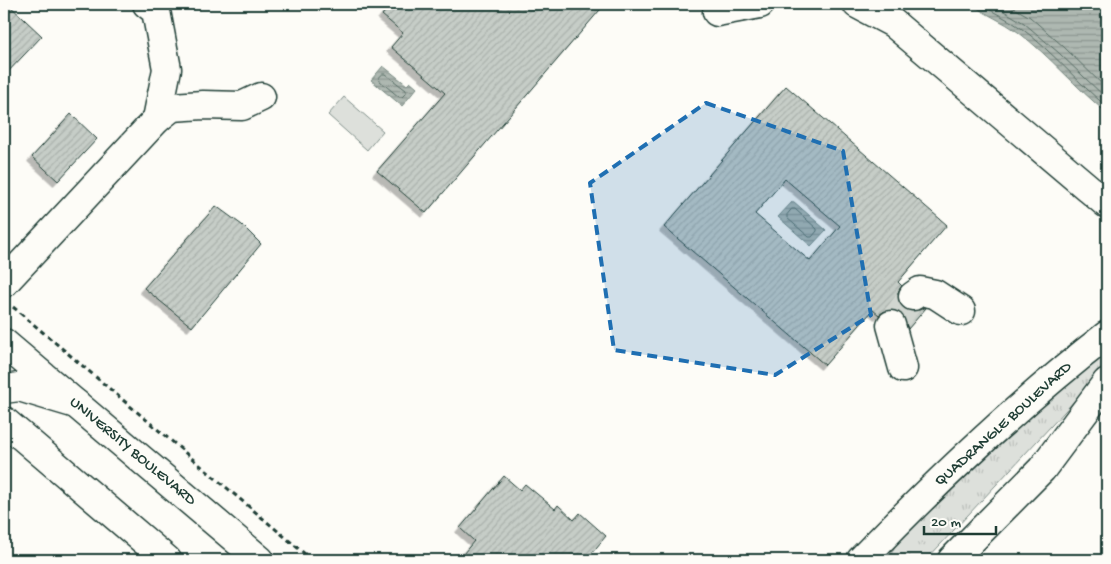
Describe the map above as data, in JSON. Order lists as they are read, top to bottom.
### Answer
{
  "streets": {
    "street": ["QUADRANGLE BOULEVARD", "UNIVERSITY BOULEVARD"]
  },
  "scale_bar": "20 m"
}
